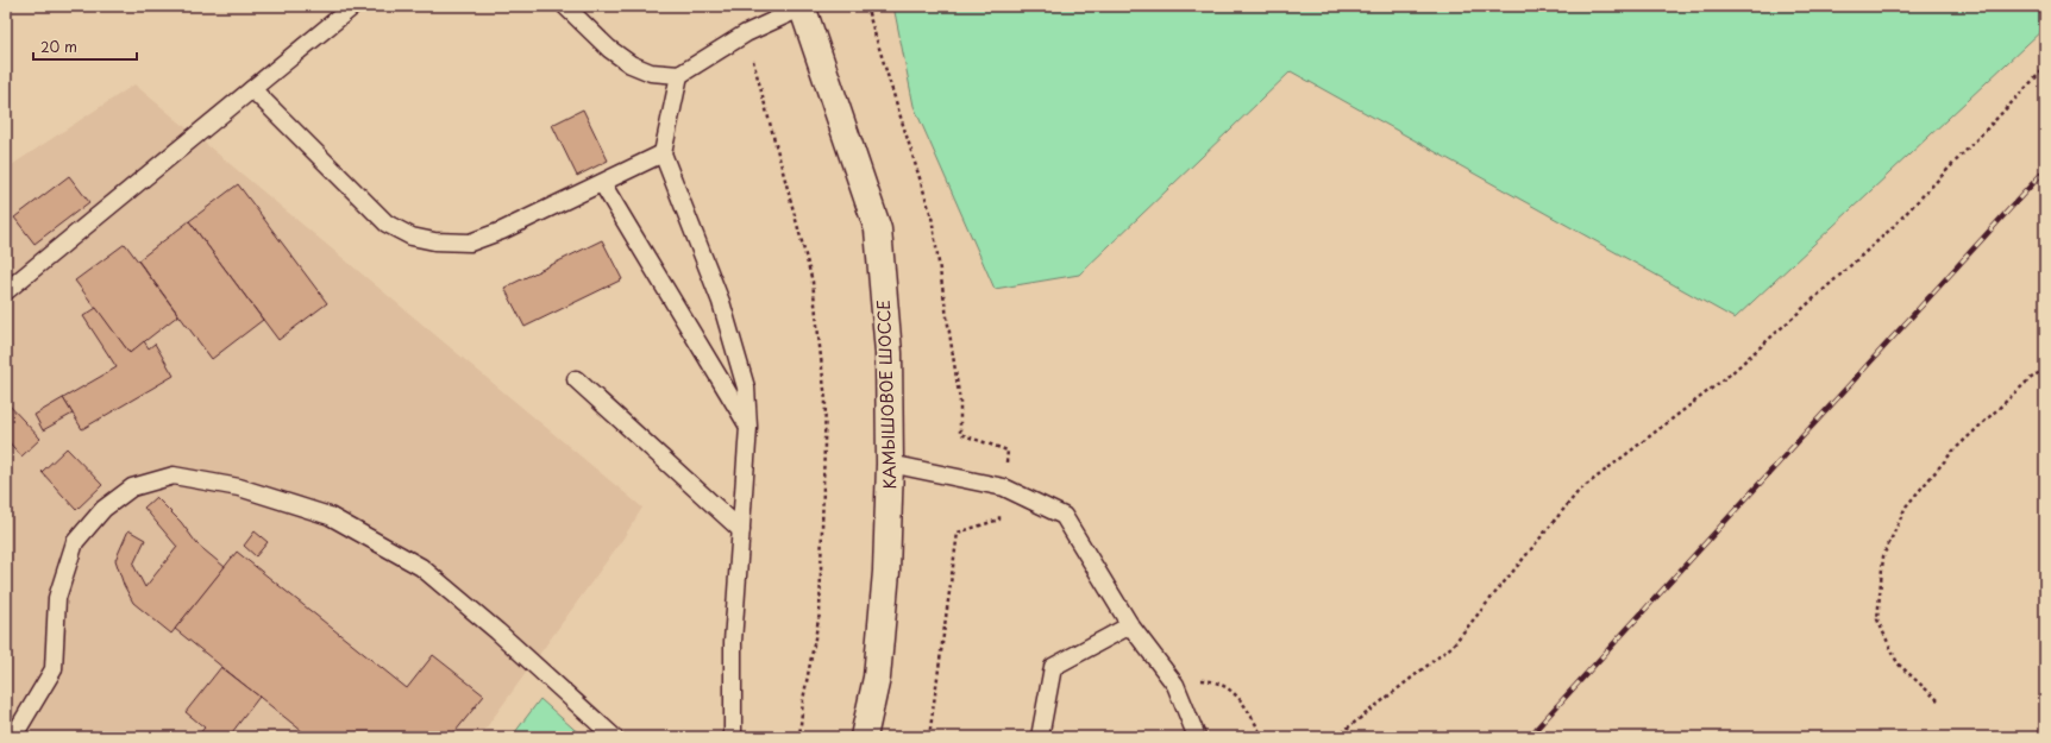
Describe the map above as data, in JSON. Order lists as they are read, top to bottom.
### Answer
{
  "streets": {
    "main road": ["КАМЫШОВОЕ ШОССЕ"]
  },
  "scale_bar": "20 m"
}
